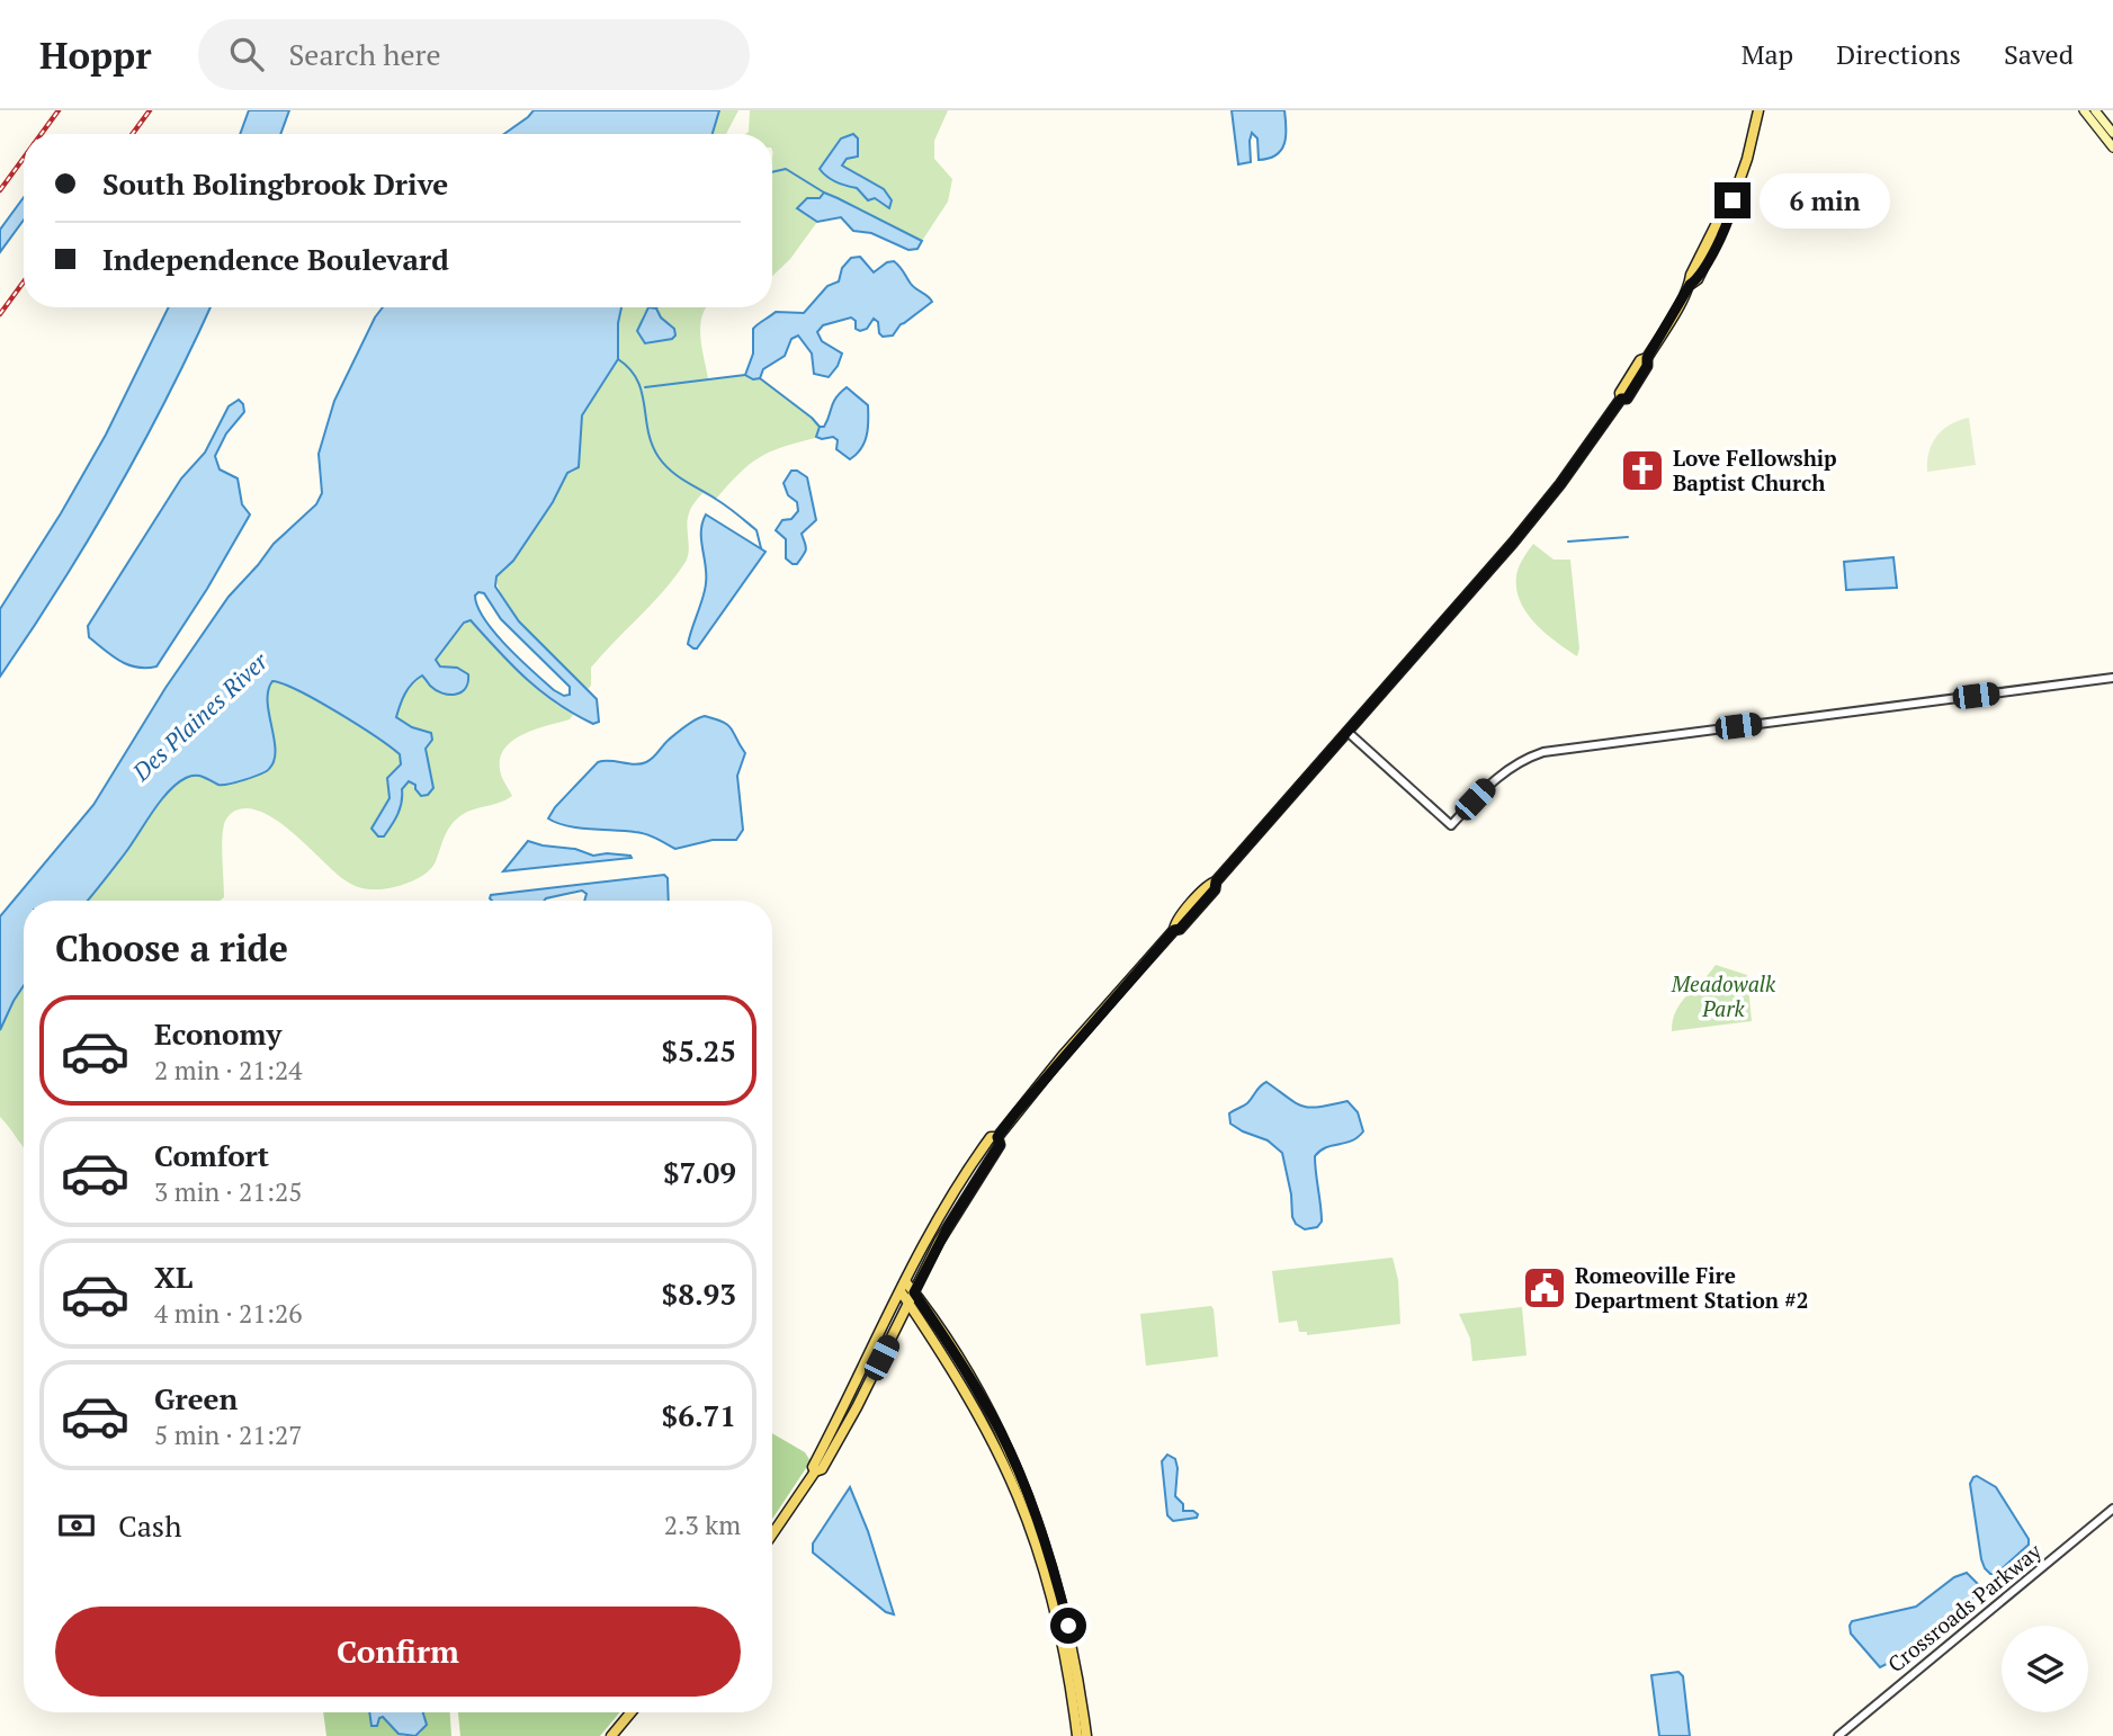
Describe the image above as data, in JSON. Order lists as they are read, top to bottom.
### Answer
{
  "streets": {
    "street": ["Crossroads Parkway"]
  },
  "water": ["Des Plaines River"],
  "parks": ["Meadowalk Park"],
  "places": {
    "church": ["Love Fellowship Baptist Church"],
    "public building": ["Romeoville Fire Department Station #2"]
  },
  "page": {
    "header": "Hoppr",
    "search": "Search here",
    "nav": ["Map", "Directions", "Saved"],
    "banner": ["South Bolingbrook Drive", "Independence Boulevard"],
    "bubble": "6 min",
    "heading": "Choose a ride",
    "list": [
      {
        "name": "Economy",
        "note": "2 min · 21:24",
        "value": "$5.25"
      },
      {
        "name": "Comfort",
        "note": "3 min · 21:25",
        "value": "$7.09"
      },
      {
        "name": "XL",
        "note": "4 min · 21:26",
        "value": "$8.93"
      },
      {
        "name": "Green",
        "note": "5 min · 21:27",
        "value": "$6.71"
      }
    ],
    "pay": ["Cash", "2.3 km"],
    "buttons": "Confirm"
  }
}
